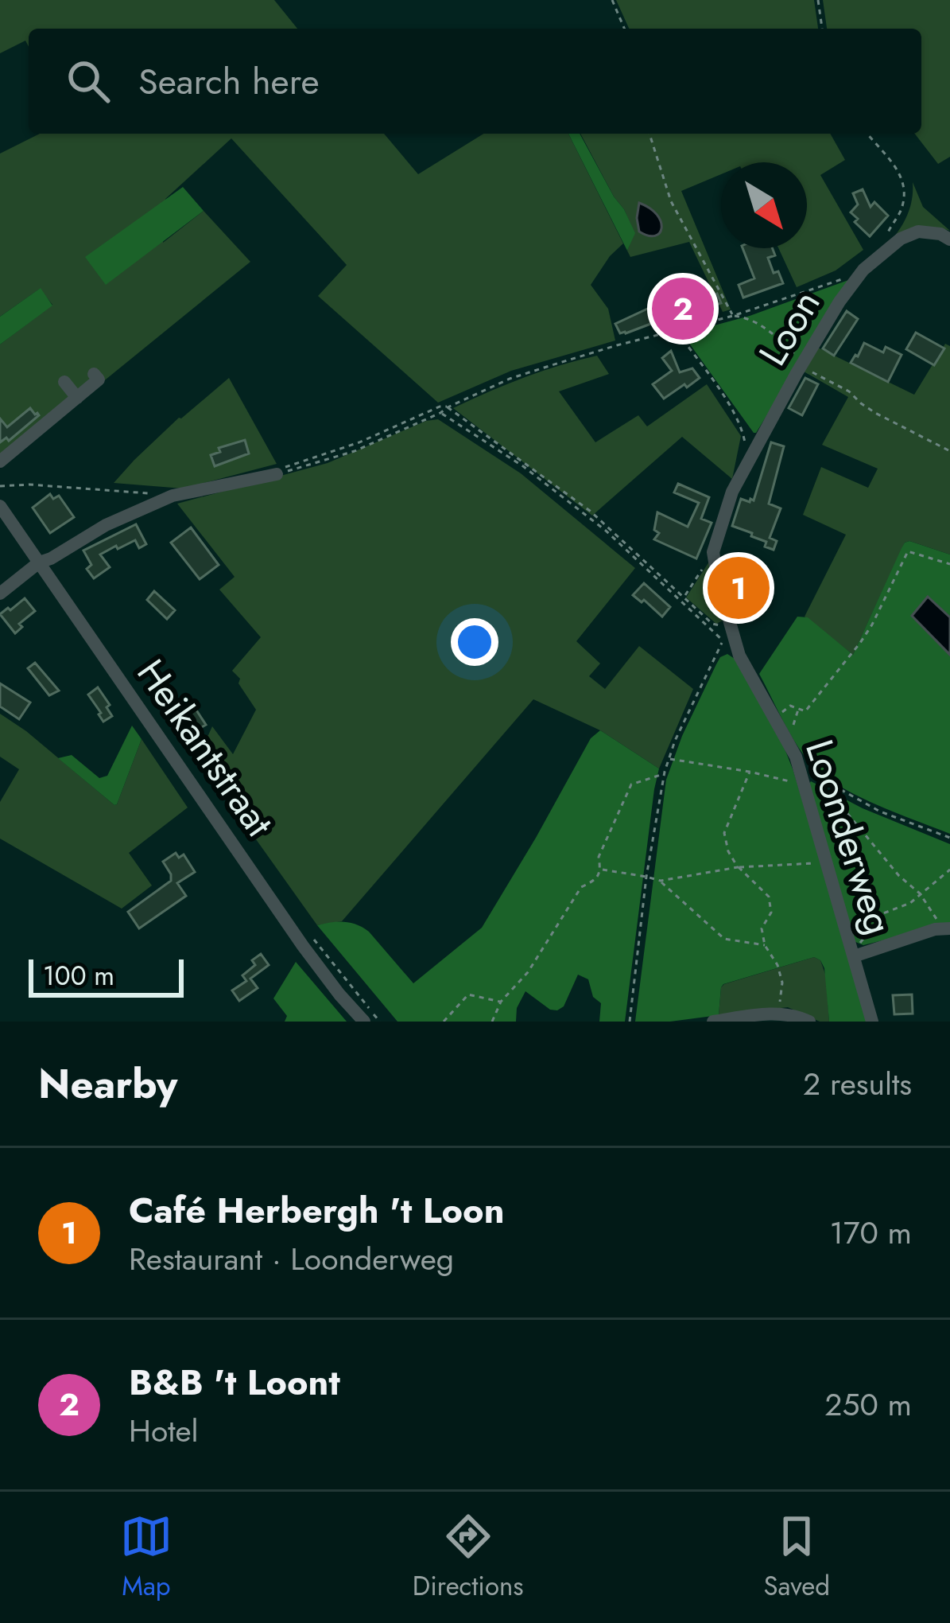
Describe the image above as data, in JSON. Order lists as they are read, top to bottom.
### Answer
{
  "streets": {
    "street": ["Loon", "Heikantstraat", "Loonderweg"]
  },
  "crossings": [
    ["Loon", "Loonderweg"]
  ],
  "scale_bar": "100 m",
  "north": "bottom right",
  "page": {
    "search": "Search here",
    "pins": ["2", "1"],
    "scale": "100 m",
    "heading": ["Nearby", "2 results"],
    "list": [
      {
        "mark": "1",
        "name": "Café Herbergh 't Loon",
        "note": "Restaurant · Loonderweg",
        "value": "170 m"
      },
      {
        "mark": "2",
        "name": "B&B 't Loont",
        "note": "Hotel",
        "value": "250 m"
      }
    ],
    "nav": ["Map", "Directions", "Saved"]
  }
}
